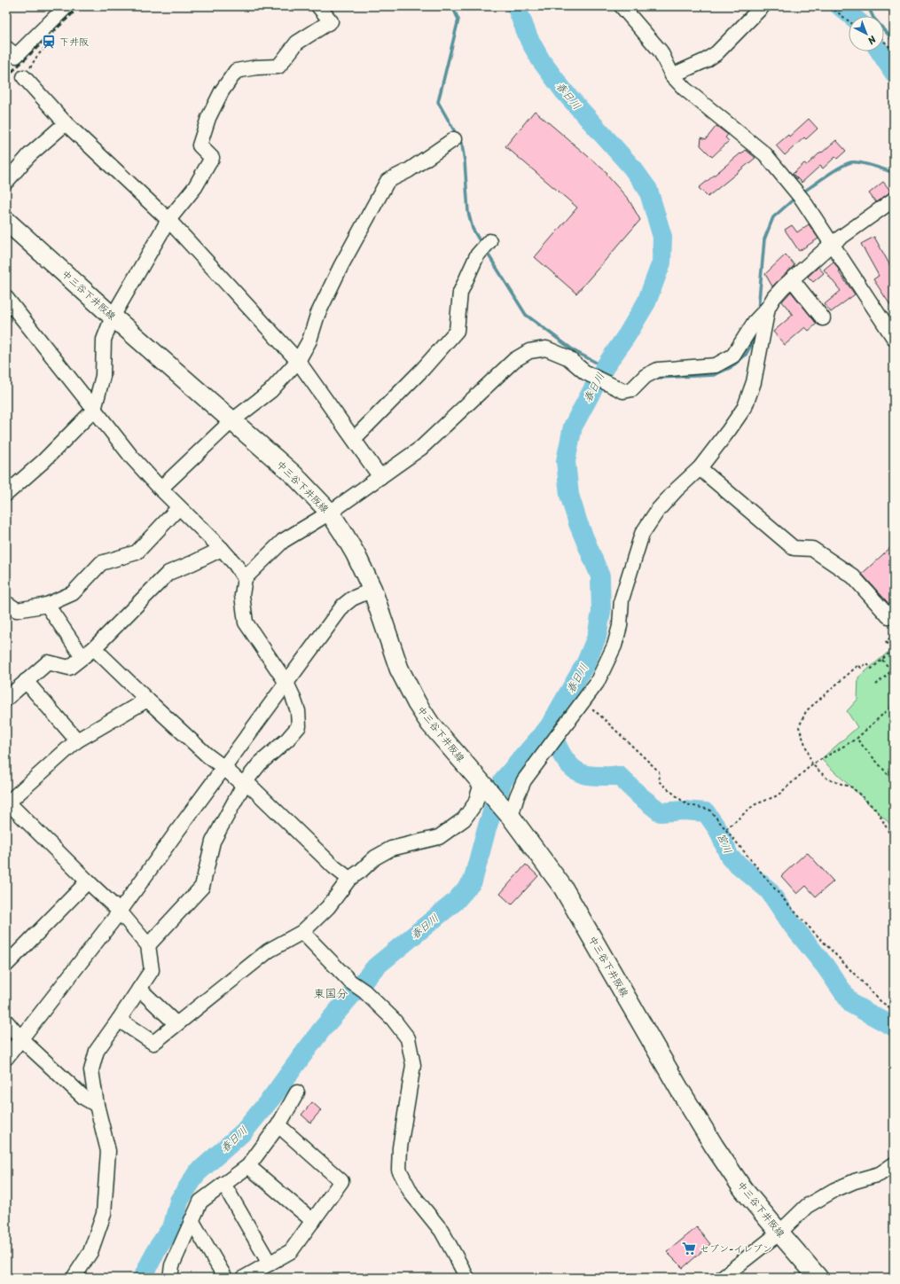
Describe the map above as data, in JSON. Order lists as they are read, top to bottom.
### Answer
{
  "streets": {
    "main road": ["中三谷下井阪線"]
  },
  "districts": ["東国分"],
  "water": ["春日川", "宮川"],
  "places": {
    "station": ["下井阪"],
    "supermarket": ["セブン-イレブン"]
  },
  "north": "bottom right"
}
